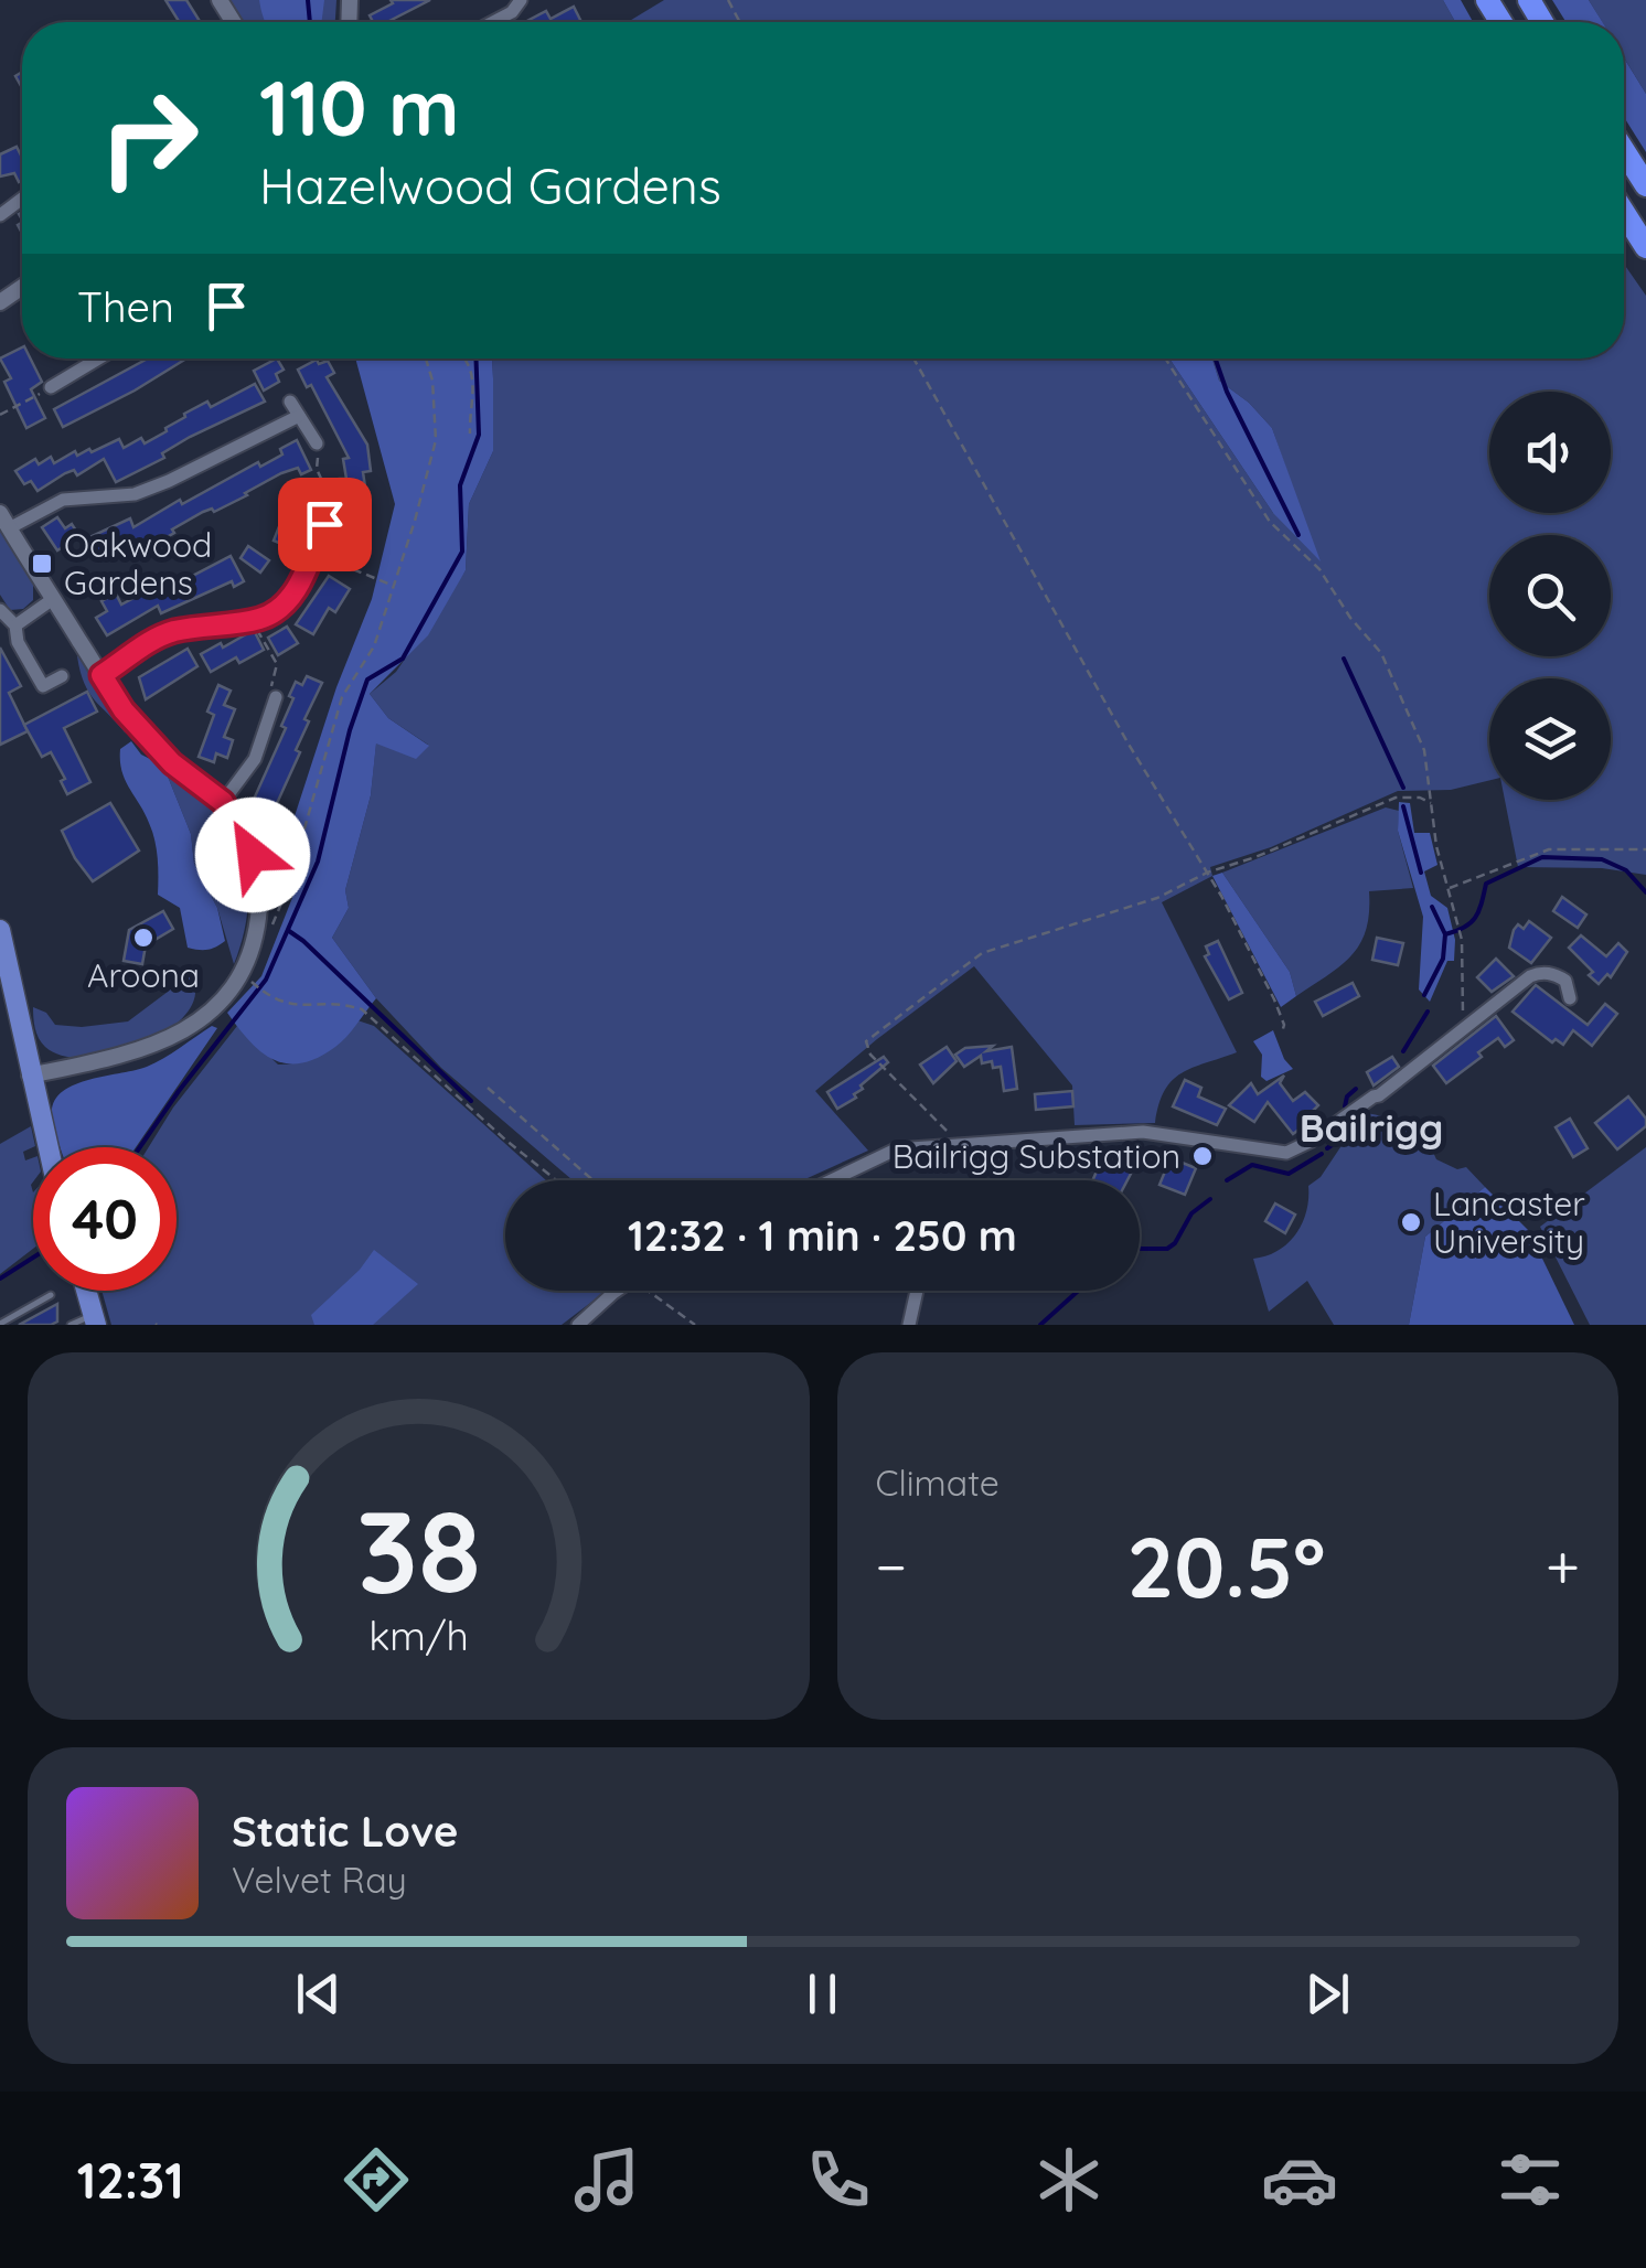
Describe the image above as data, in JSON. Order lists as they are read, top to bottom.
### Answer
{
  "districts": ["Bailrigg"],
  "places": {
    "transit": ["Oakwood Gardens"],
    "other": ["Aroona", "Bailrigg Substation", "Lancaster University"]
  },
  "page": {
    "turn": ["110 m", "Hazelwood Gardens"],
    "then": "Then",
    "limit": "40",
    "trip": "12:32 · 1 min · 250 m",
    "tile": "Climate",
    "heat": ["−", "20.5°", "+"],
    "song": ["Static Love", "Velvet Ray"],
    "tabs": "12:31",
    "gauge": ["38", "km/h"]
  }
}
